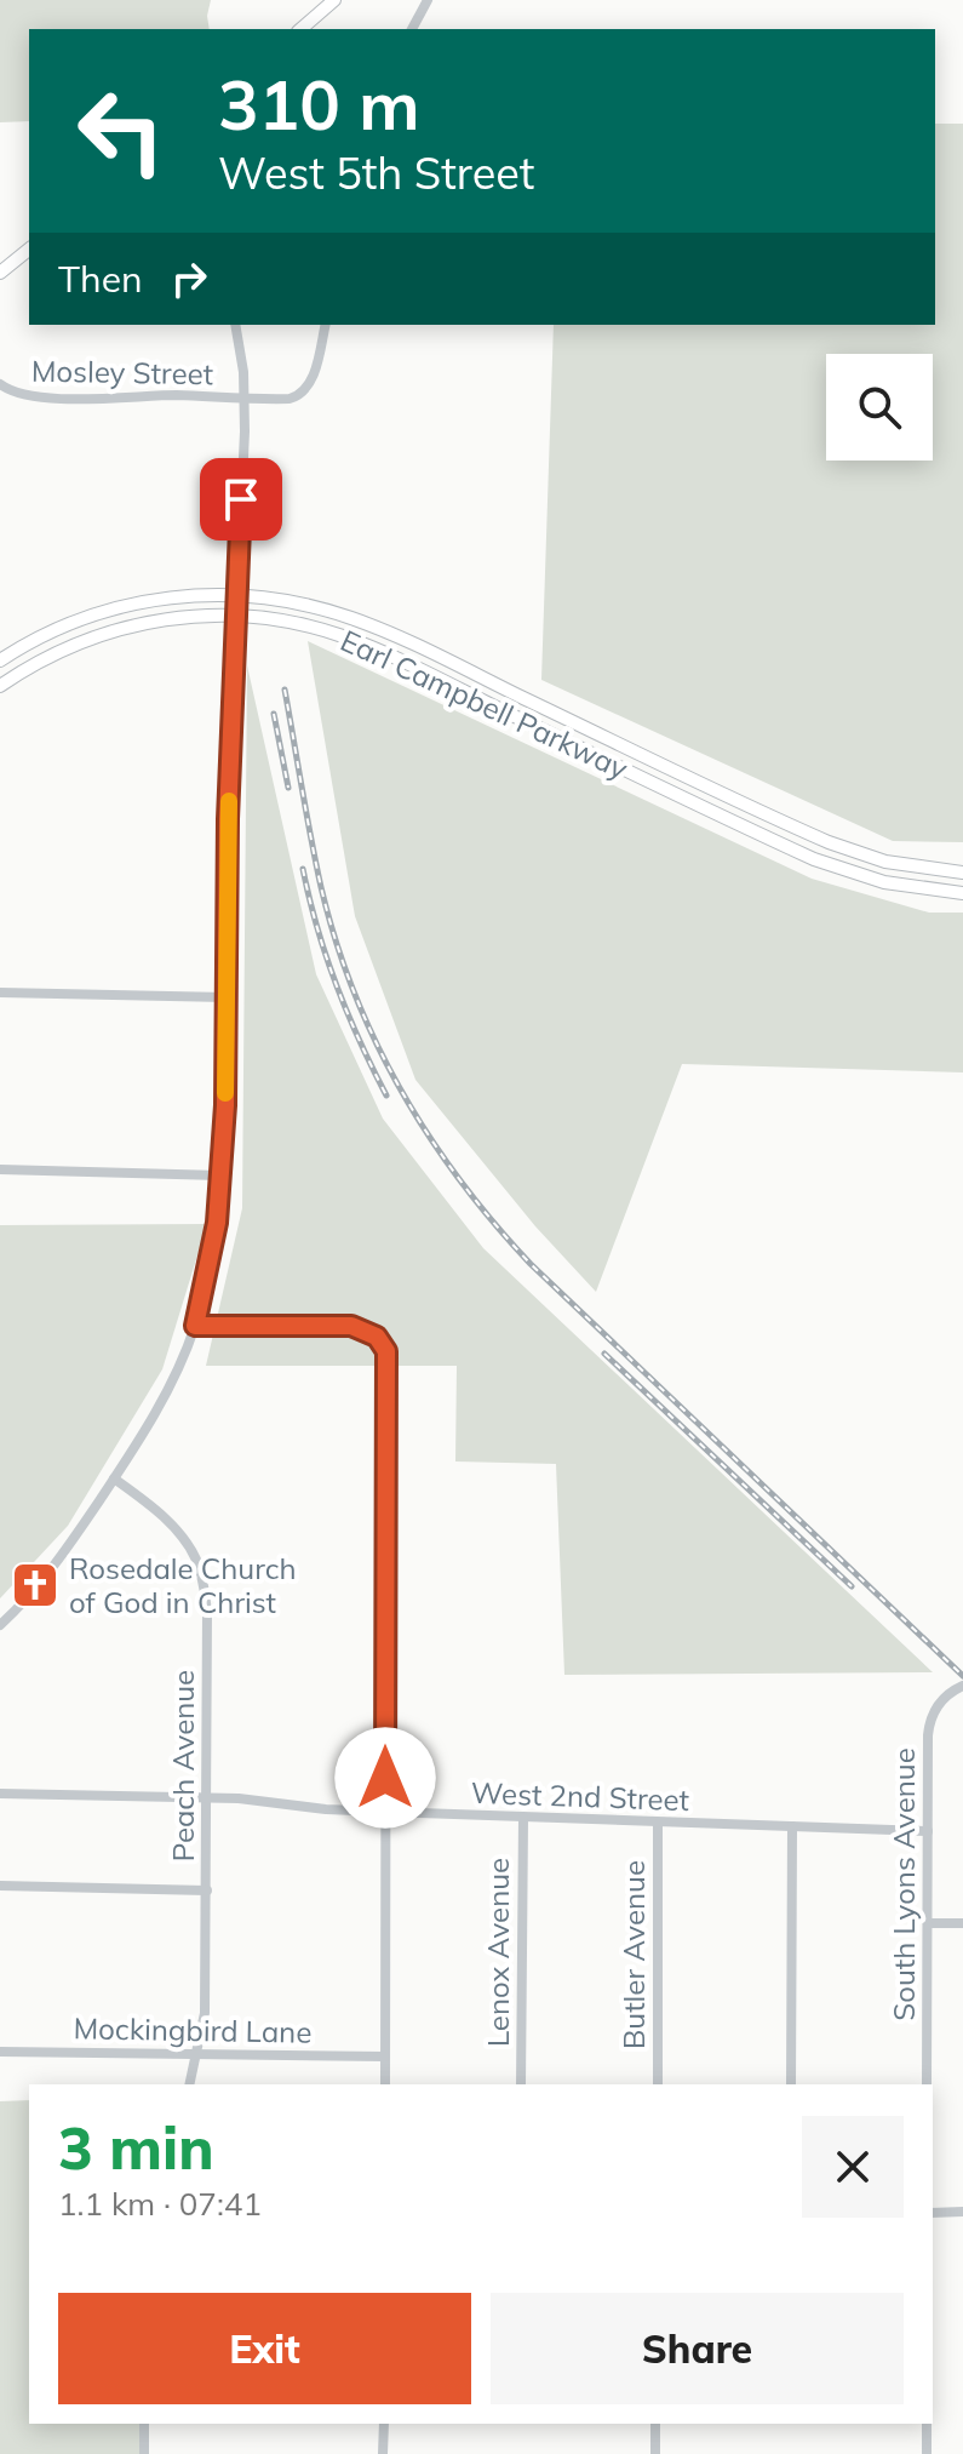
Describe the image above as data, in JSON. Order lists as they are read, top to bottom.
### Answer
{
  "streets": {
    "main road": ["Earl Campbell Parkway"],
    "street": [
      "Mosley Street",
      "Peach Avenue",
      "West 2nd Street",
      "South Lyons Avenue",
      "Lenox Avenue",
      "Butler Avenue",
      "Mockingbird Lane"
    ]
  },
  "crossings": [
    ["Peach Avenue", "West 2nd Street"],
    ["Peach Avenue", "Mockingbird Lane"],
    ["West 2nd Street", "South Lyons Avenue"],
    ["West 2nd Street", "Lenox Avenue"],
    ["West 2nd Street", "Butler Avenue"]
  ],
  "places": {
    "church": ["Rosedale Church of God in Christ"]
  },
  "page": {
    "turn": ["310 m", "West 5th Street"],
    "then": "Then",
    "heading": ["3 min", "1.1 km · 07:41"],
    "buttons": ["Exit", "Share"]
  }
}
